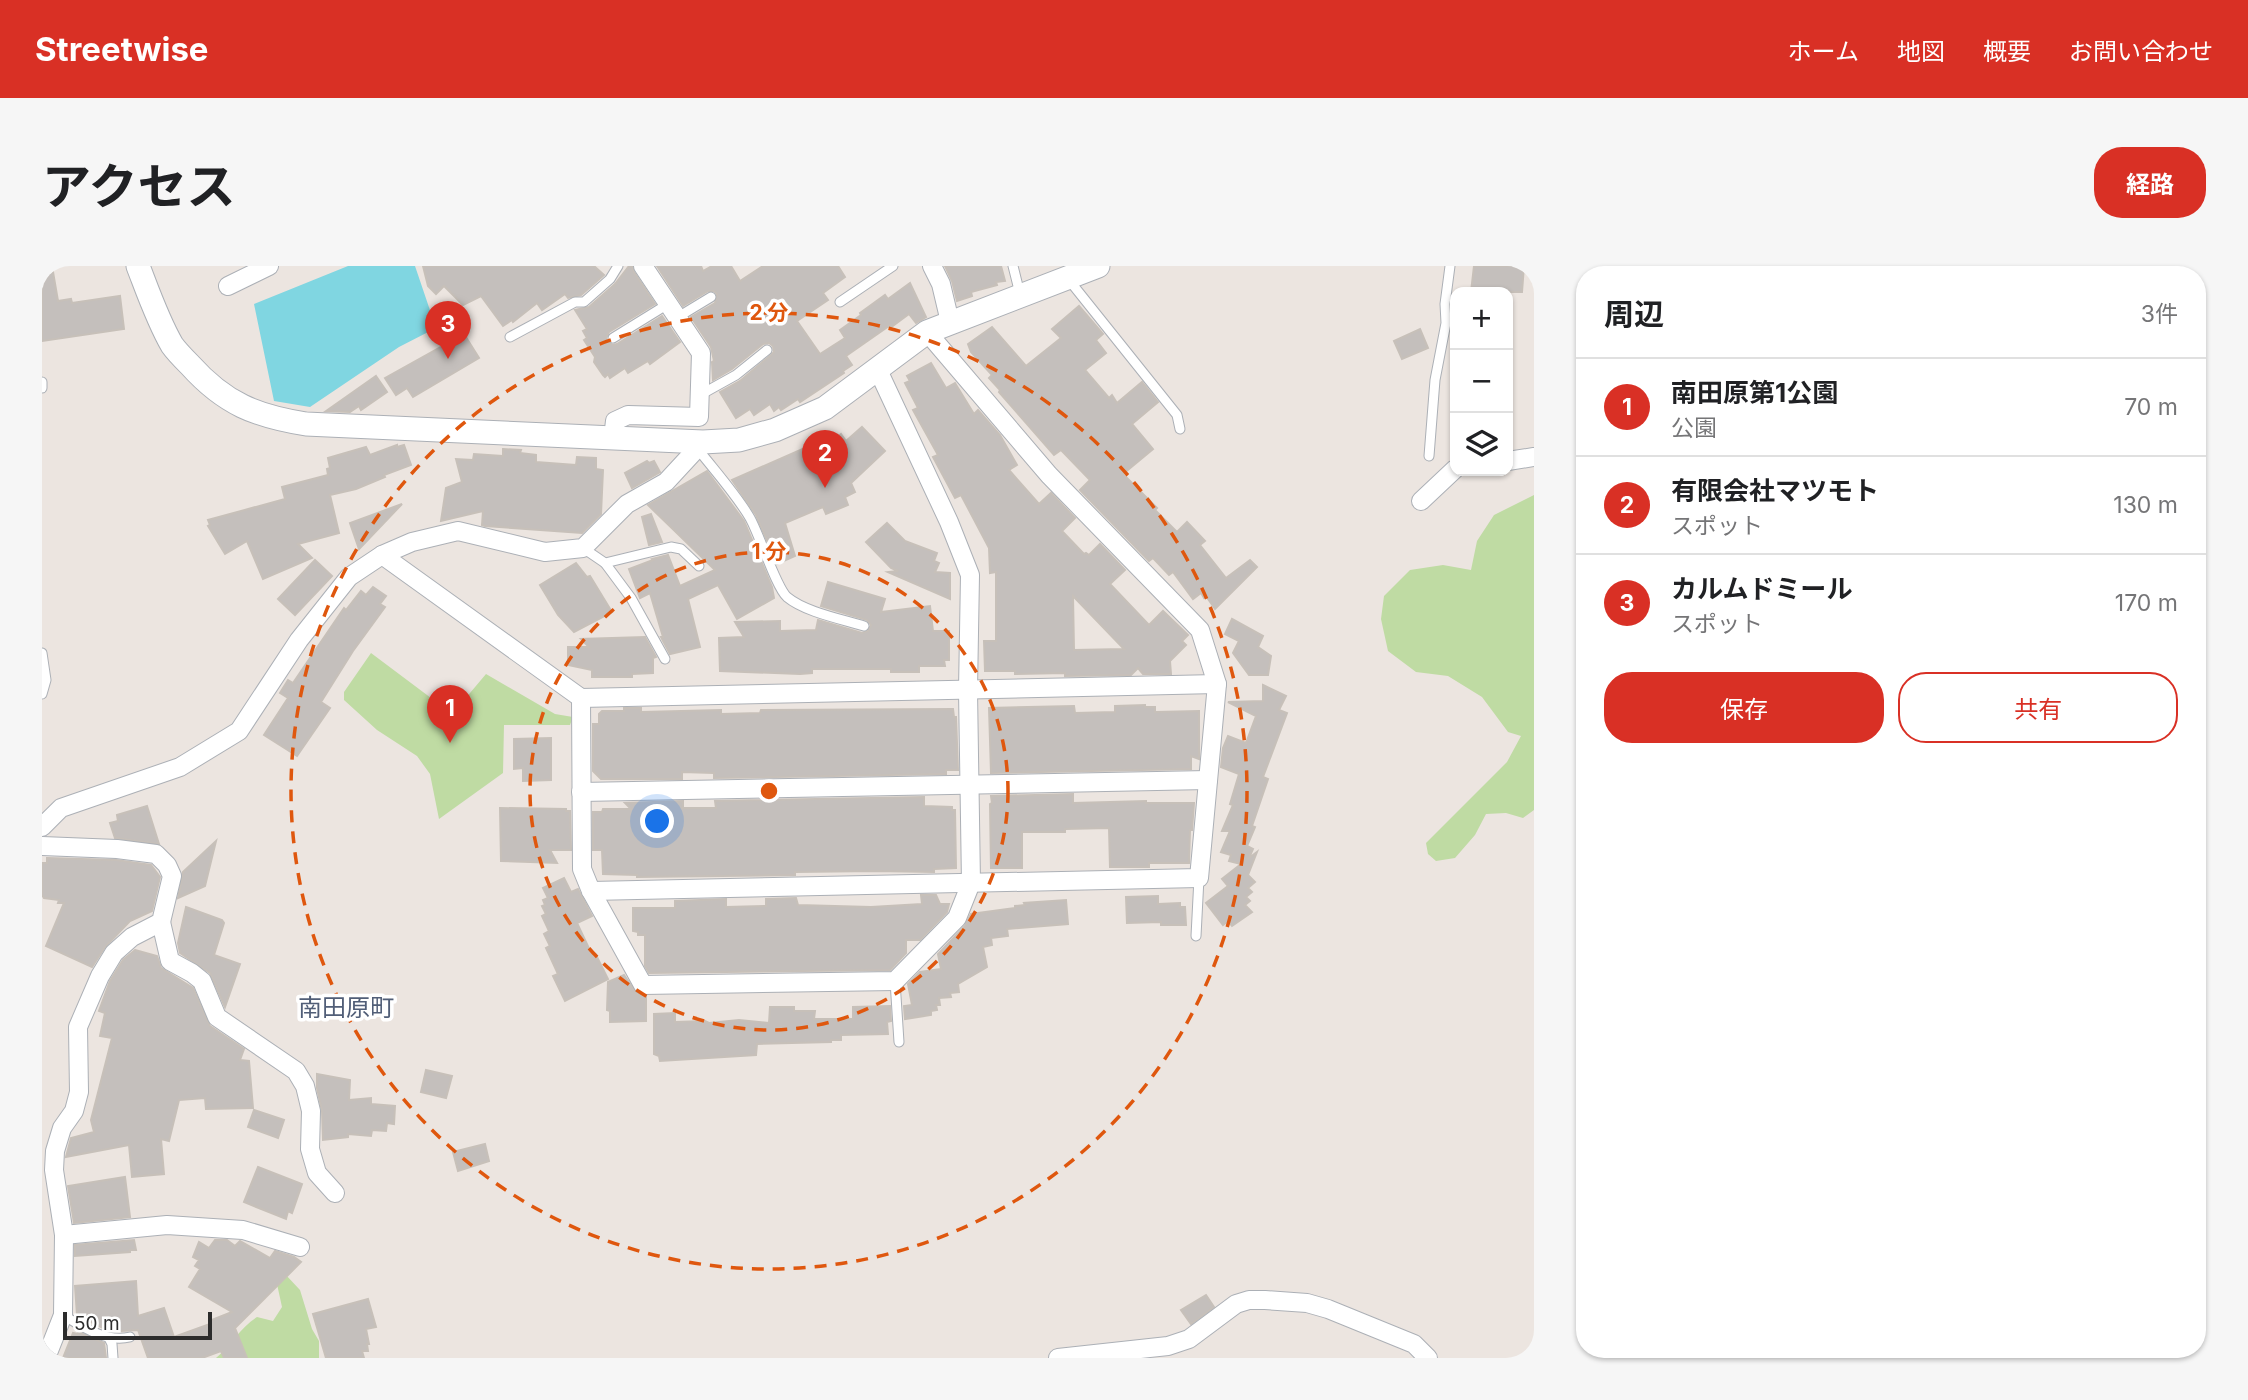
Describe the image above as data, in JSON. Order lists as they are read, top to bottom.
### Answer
{
  "districts": ["南田原町"],
  "scale_bar": "50 m",
  "page": {
    "header": "Streetwise",
    "nav": [
      "ホーム",
      "地図",
      "概要",
      "お問い合わせ"
    ],
    "title": "アクセス",
    "buttons": [
      "経路",
      ["保存", "共有"]
    ],
    "heading": ["周辺", "3件"],
    "map_buttons": ["+", "−"],
    "pins": ["3", "2", "1"],
    "list": [
      {
        "mark": "1",
        "name": "南田原第1公園",
        "note": "公園",
        "value": "70 m"
      },
      {
        "mark": "2",
        "name": "有限会社マツモト",
        "note": "スポット",
        "value": "130 m"
      },
      {
        "mark": "3",
        "name": "カルムドミール",
        "note": "スポット",
        "value": "170 m"
      }
    ],
    "scale": "50 m"
  },
  "rings": ["2 分", "1 分"]
}
